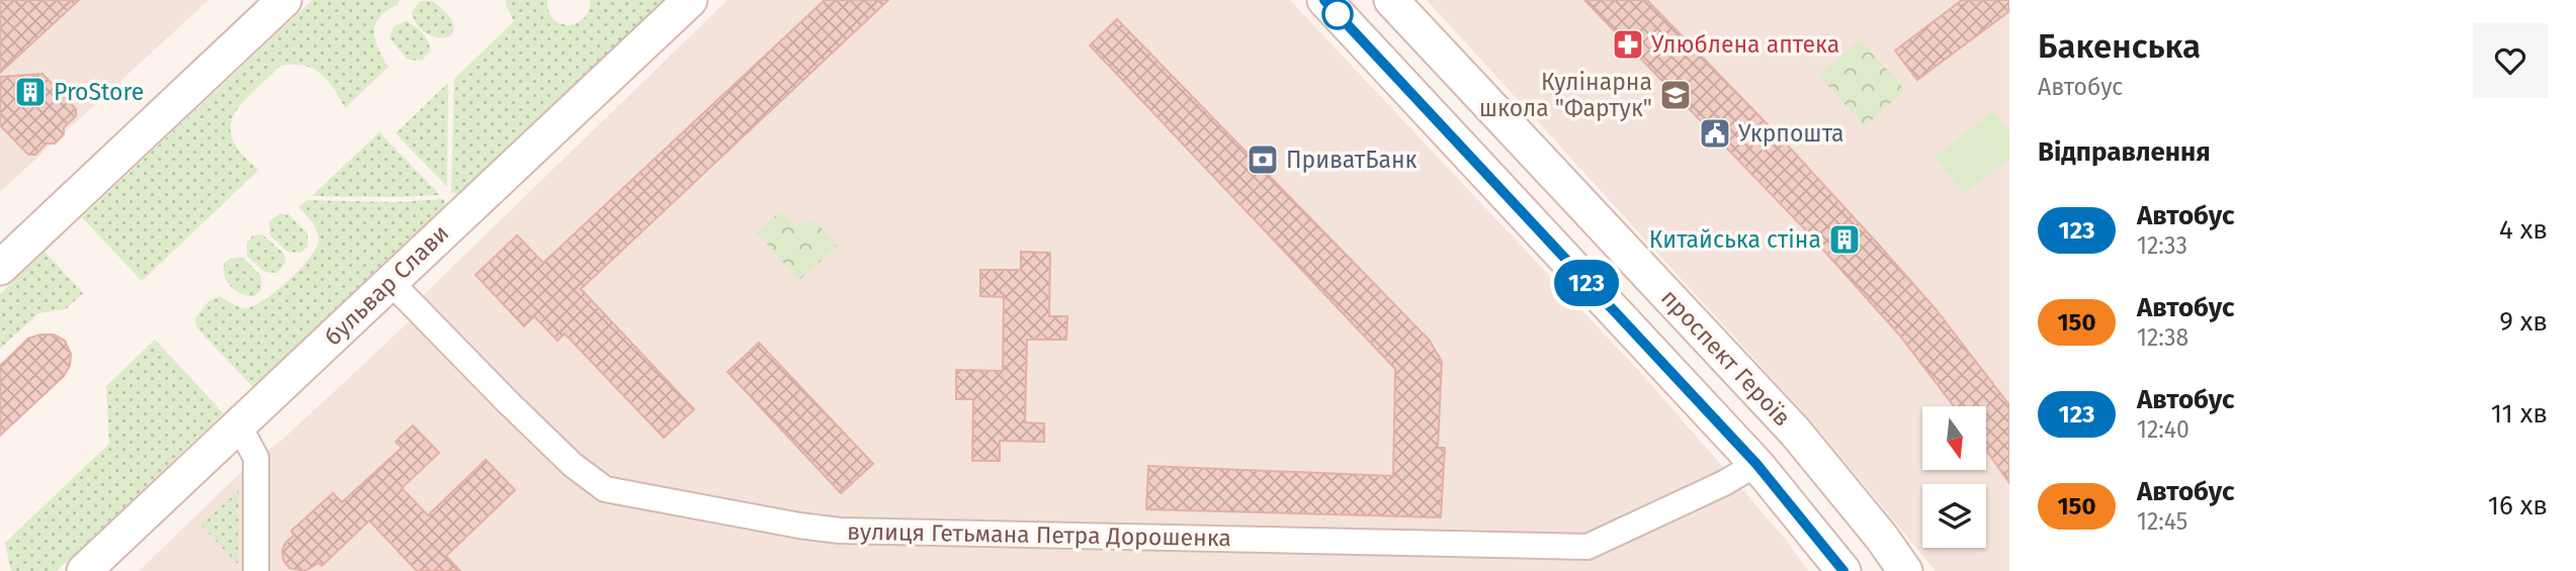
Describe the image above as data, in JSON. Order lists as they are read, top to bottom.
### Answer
{
  "streets": {
    "main road": ["бульвар Слави", "проспект Героїв"],
    "street": ["вулиця Гетьмана Петра Дорошенка"]
  },
  "crossings": [
    ["бульвар Слави", "вулиця Гетьмана Петра Дорошенка"]
  ],
  "places": {
    "pharmacy": ["Улюблена аптека"],
    "building": ["ProStore", "Китайська стіна"],
    "school or university": ["Кулінарна школа \"Фартук\""],
    "public building": ["Укрпошта"],
    "bank": ["ПриватБанк"]
  },
  "lines": ["bus line 123"],
  "north": "bottom",
  "page": {
    "on_map": "123",
    "heading": [
      ["Бакенська", "Автобус"],
      "Відправлення"
    ],
    "list": [
      {
        "mark": "123",
        "name": "Автобус",
        "note": "12:33",
        "value": "4 хв"
      },
      {
        "mark": "150",
        "name": "Автобус",
        "note": "12:38",
        "value": "9 хв"
      },
      {
        "mark": "123",
        "name": "Автобус",
        "note": "12:40",
        "value": "11 хв"
      },
      {
        "mark": "150",
        "name": "Автобус",
        "note": "12:45",
        "value": "16 хв"
      }
    ]
  }
}
